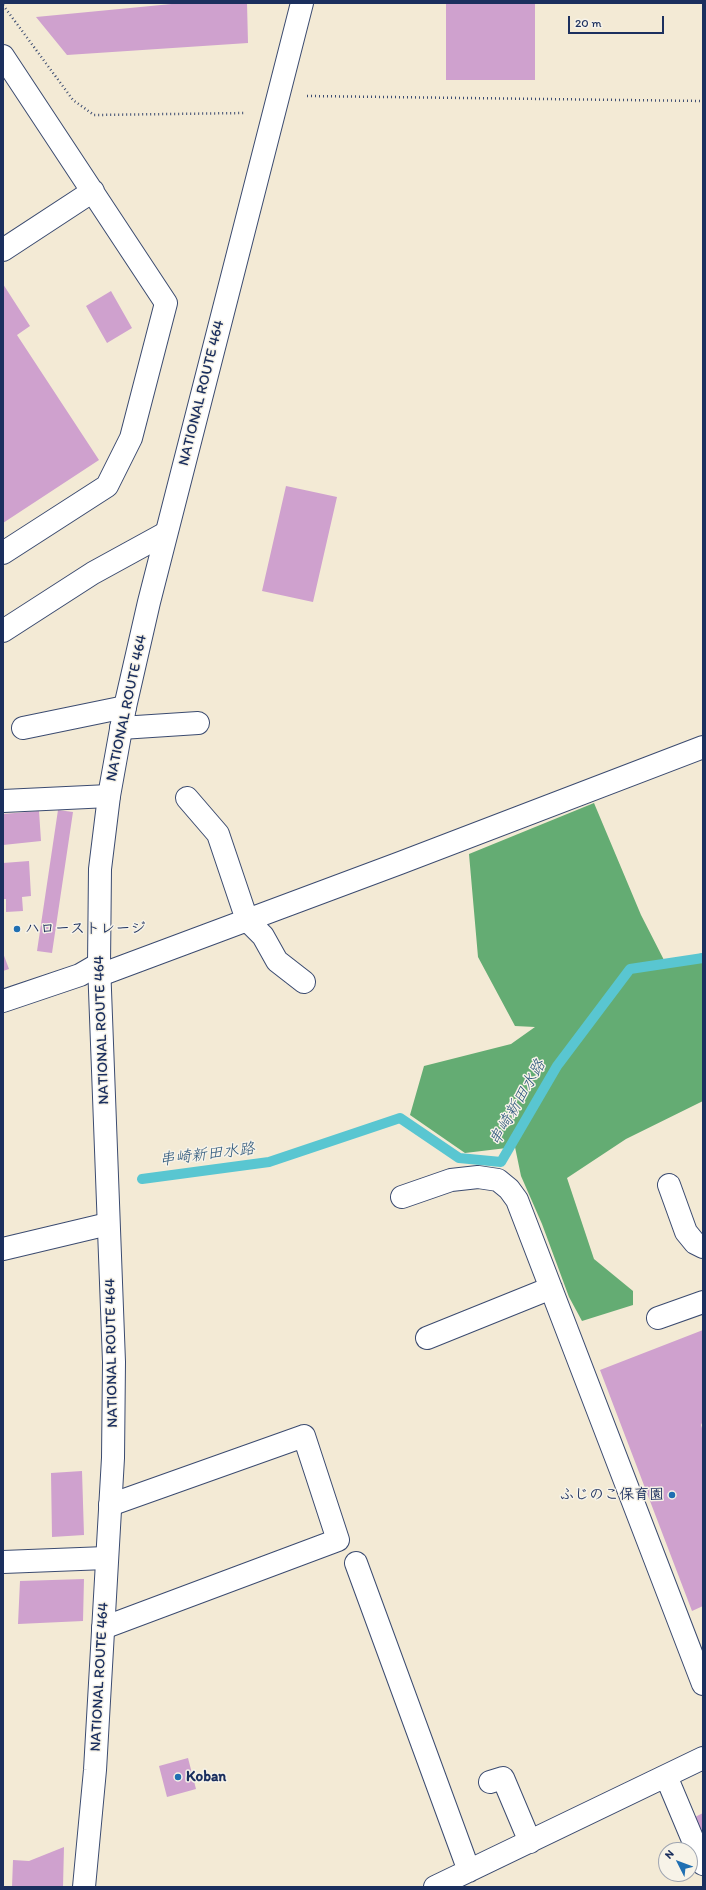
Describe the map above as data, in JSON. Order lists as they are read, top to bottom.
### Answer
{
  "streets": {
    "main road": ["NATIONAL ROUTE 464"]
  },
  "water": ["串崎新田水路"],
  "places": ["ハローストレージ", "ふじのこ保育園", "Koban"],
  "scale_bar": "20 m",
  "north": "top left"
}
